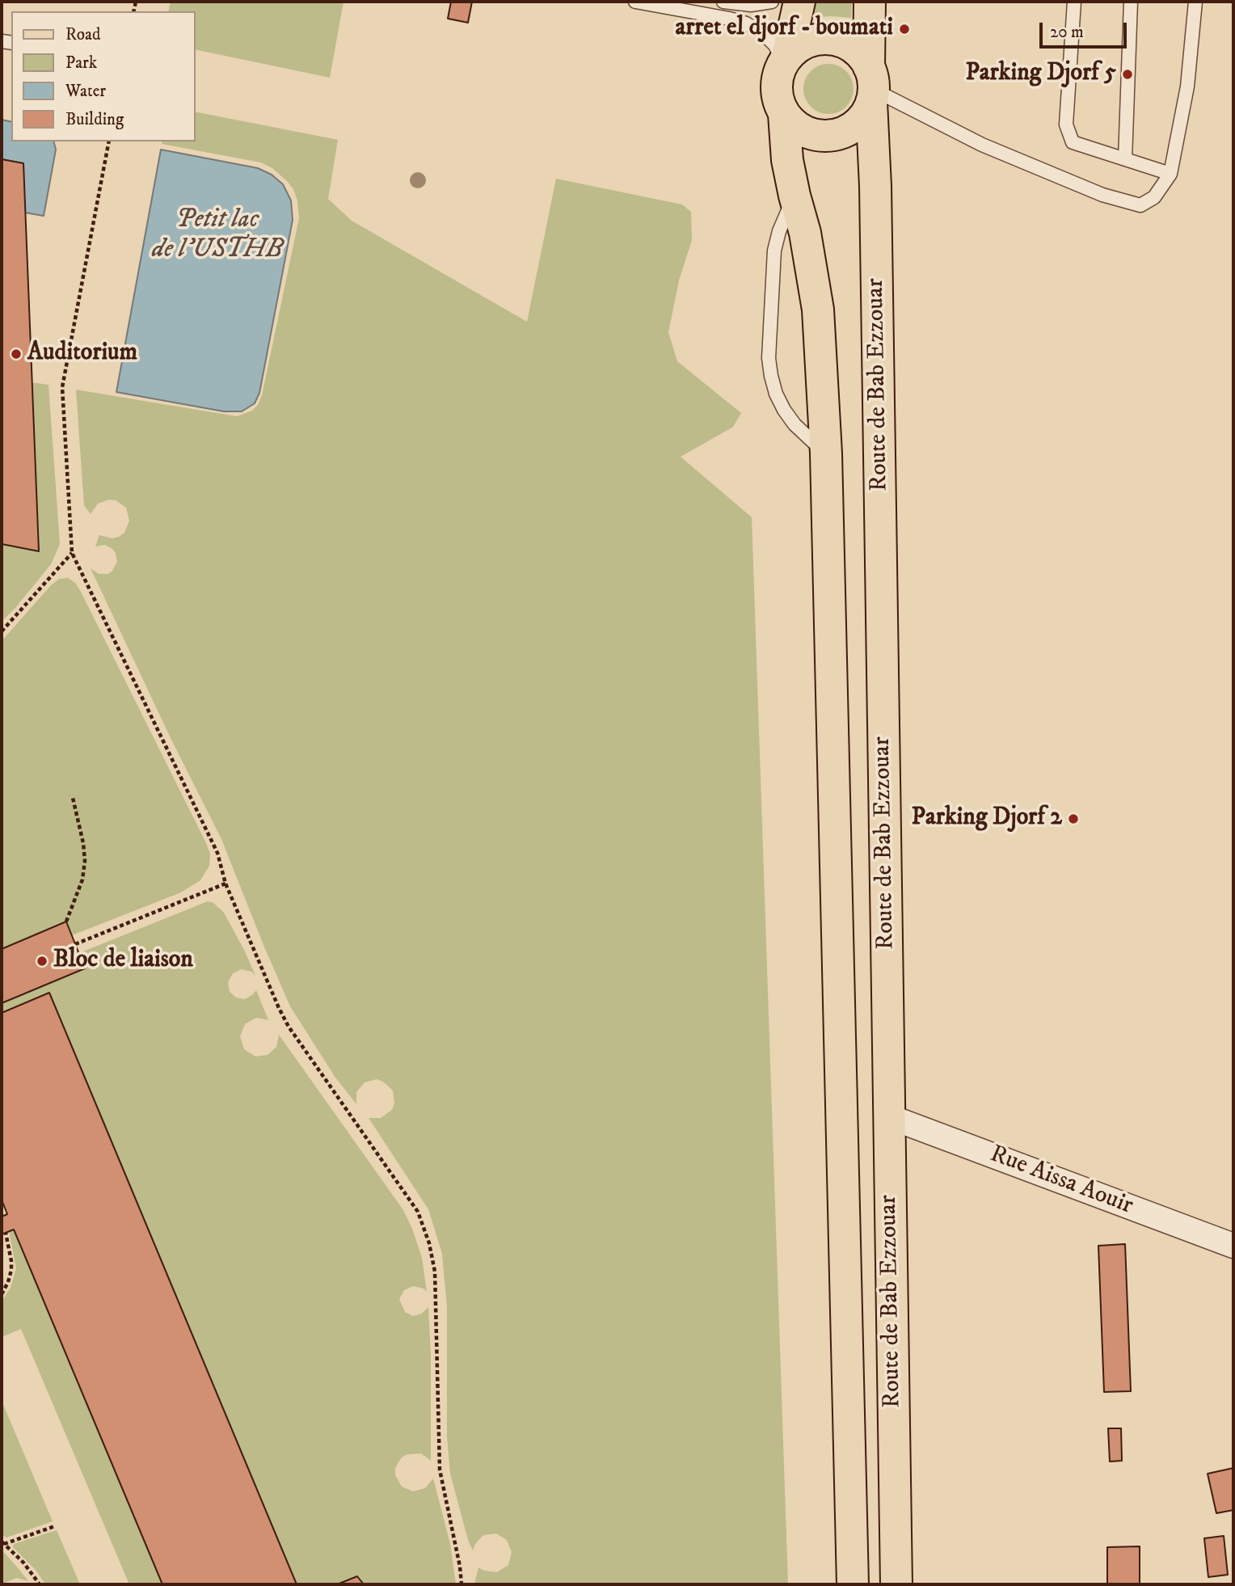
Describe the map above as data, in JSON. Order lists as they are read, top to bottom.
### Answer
{
  "streets": {
    "main road": ["Route de Bab Ezzouar"],
    "street": ["Rue Aissa Aouir"]
  },
  "crossings": [
    ["Route de Bab Ezzouar", "Rue Aissa Aouir"]
  ],
  "water": ["Petit lac de l'USTHB"],
  "places": [
    "arret el djorf - boumati",
    "Parking Djorf 5",
    "Auditorium",
    "Parking Djorf 2",
    "Bloc de liaison"
  ],
  "legend": [
    "Road",
    "Park",
    "Water",
    "Building"
  ],
  "scale_bar": "20 m"
}
